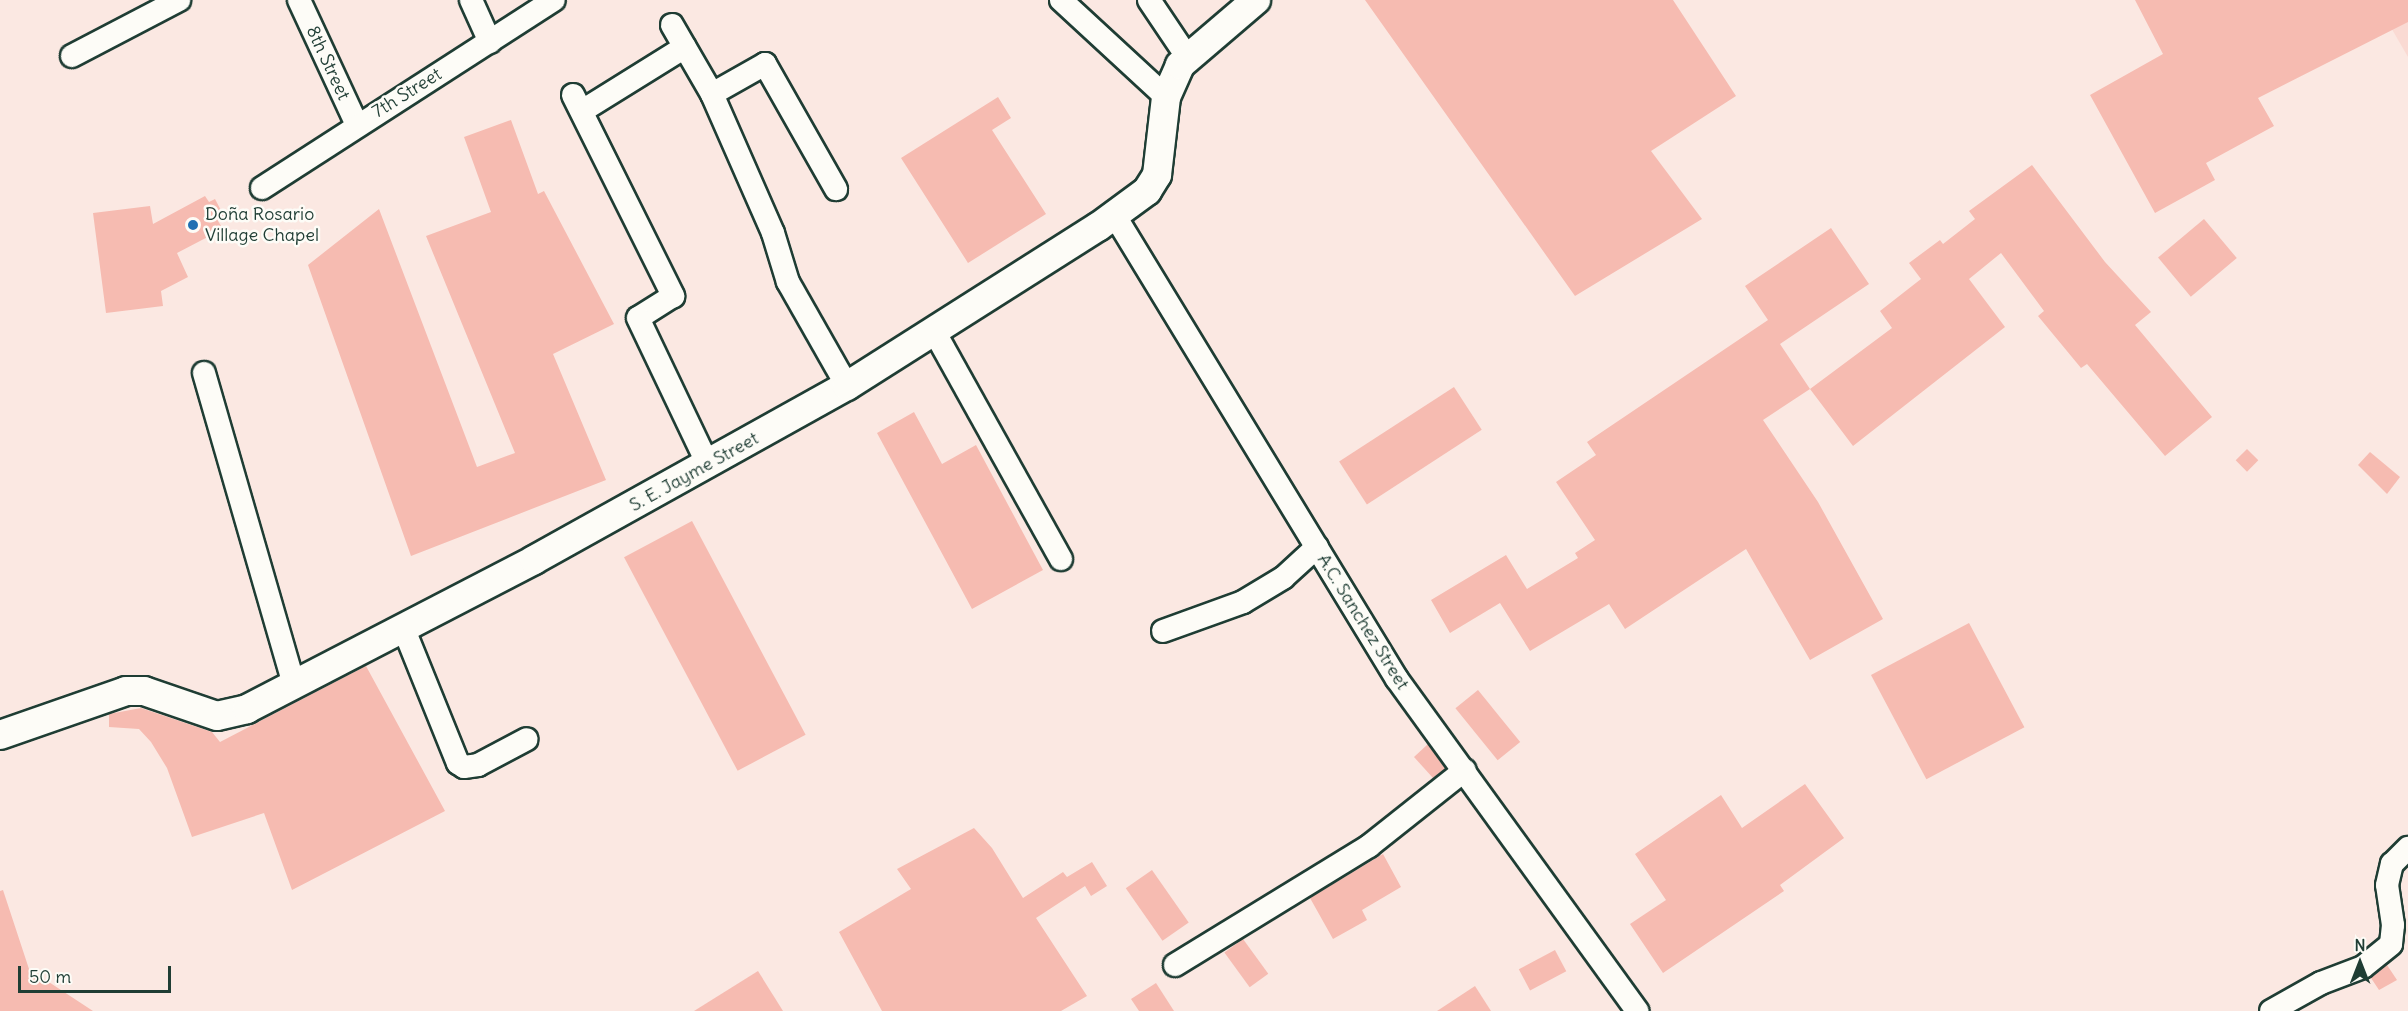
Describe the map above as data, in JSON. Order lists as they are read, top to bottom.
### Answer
{
  "streets": {
    "street": [
      "8th Street",
      "7th Street",
      "S. E. Jayme Street",
      "A.C. Sanchez Street"
    ]
  },
  "crossings": [
    ["8th Street", "7th Street"],
    ["S. E. Jayme Street", "A.C. Sanchez Street"]
  ],
  "places": ["Doña Rosario Village Chapel"],
  "scale_bar": "50 m",
  "north": "top"
}
